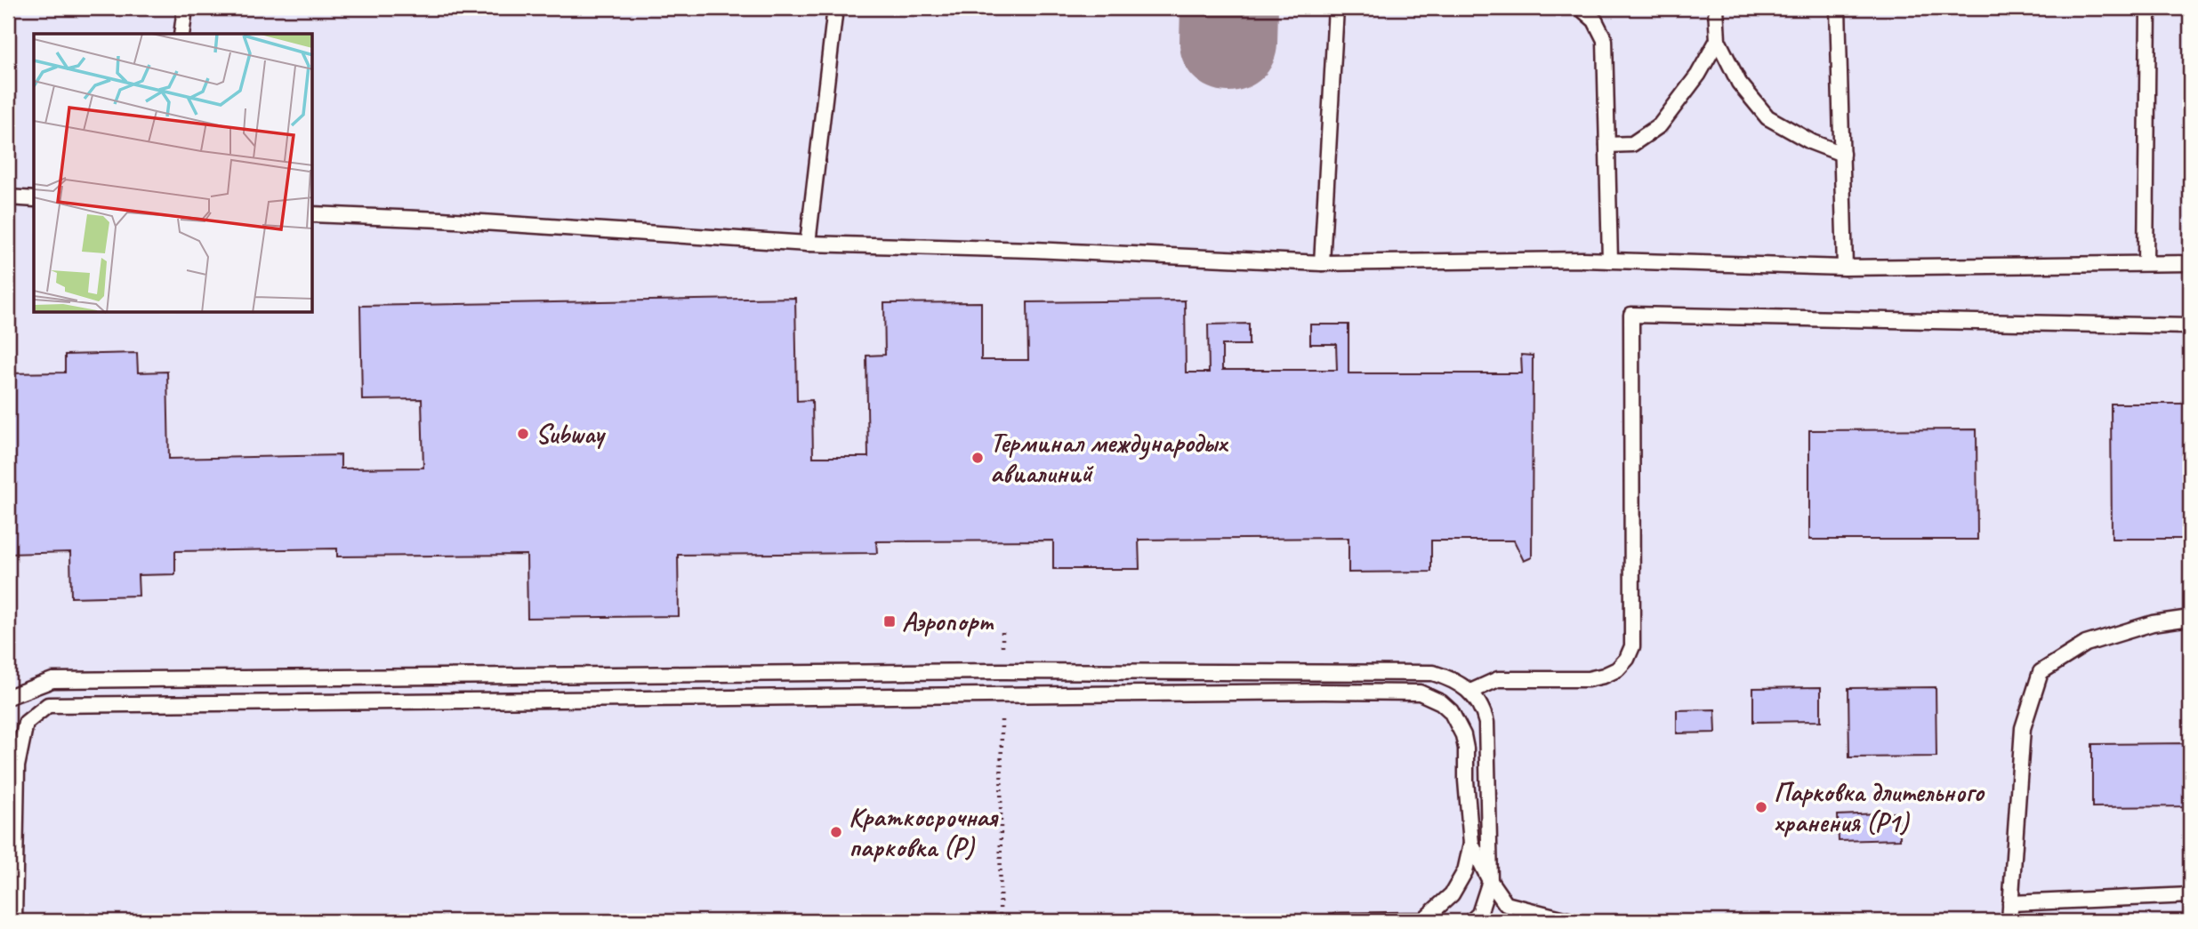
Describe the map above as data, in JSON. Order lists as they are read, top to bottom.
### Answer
{
  "places": {
    "other": [
      "Subway",
      "Терминал международых авиалиний",
      "Парковка длительного хранения (P1)",
      "Краткосрочная парковка (P)"
    ],
    "transit": ["Аэропорт"]
  }
}
